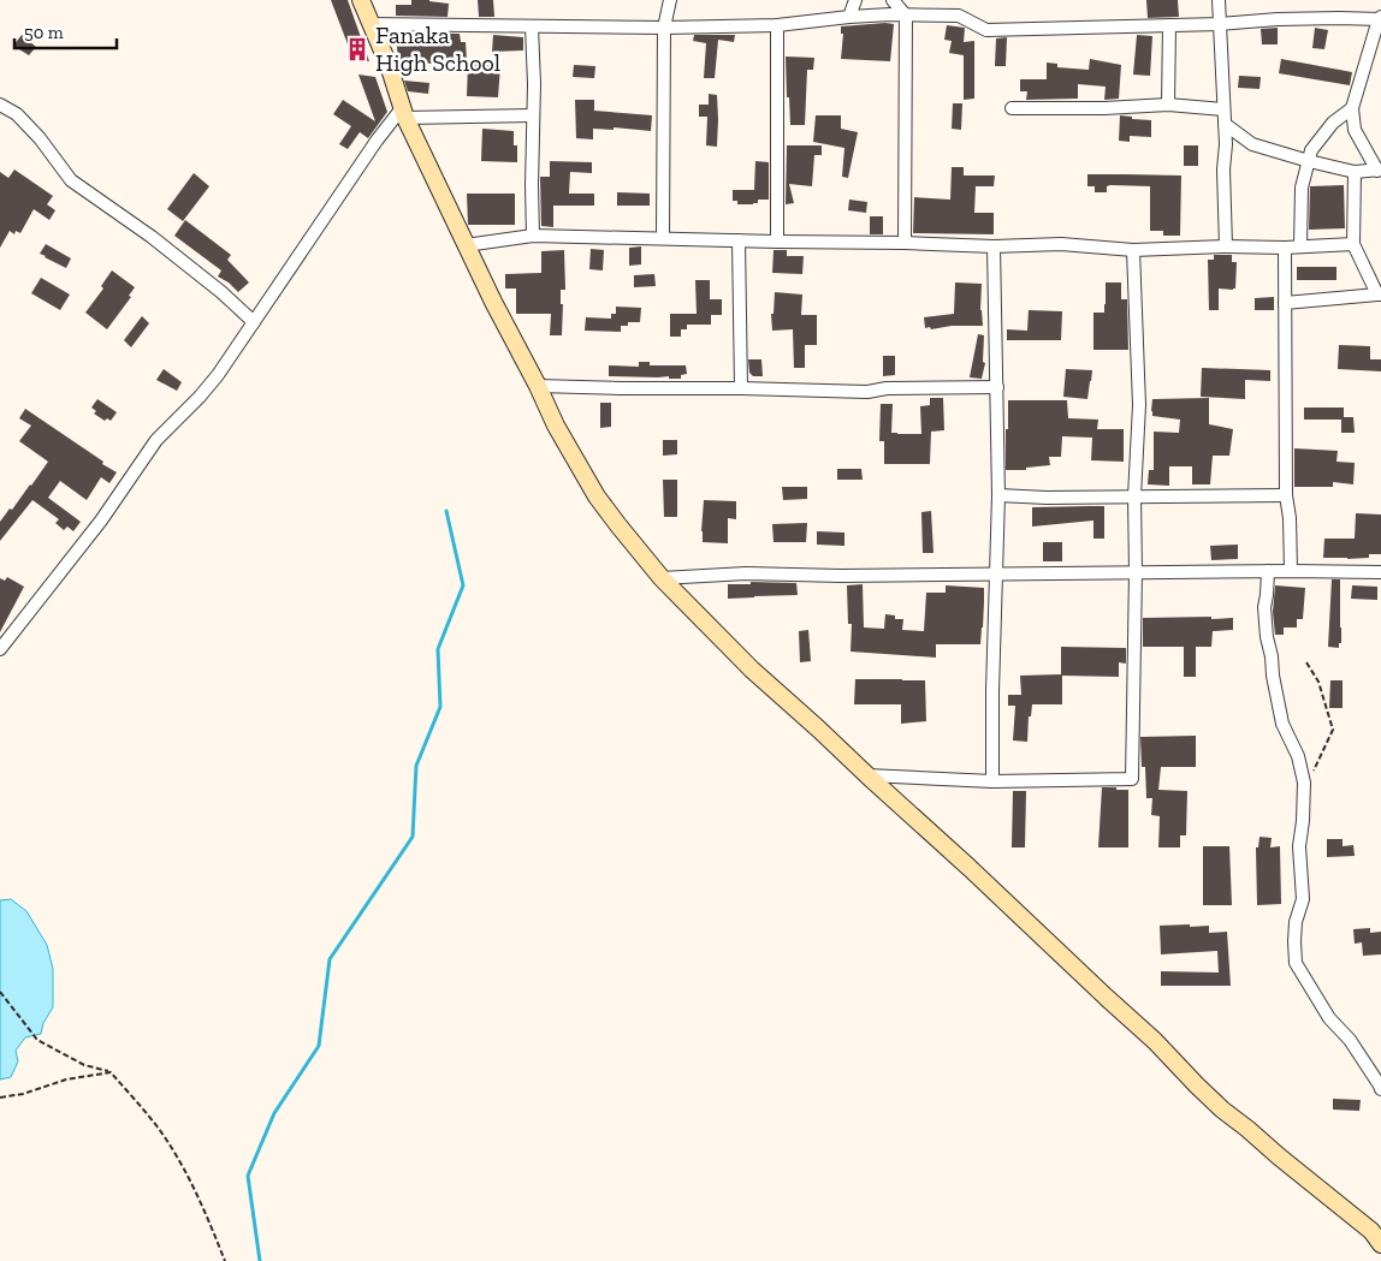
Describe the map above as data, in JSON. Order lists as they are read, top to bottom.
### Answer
{
  "places": {
    "building": ["Fanaka High School"]
  },
  "scale_bar": "50 m"
}
